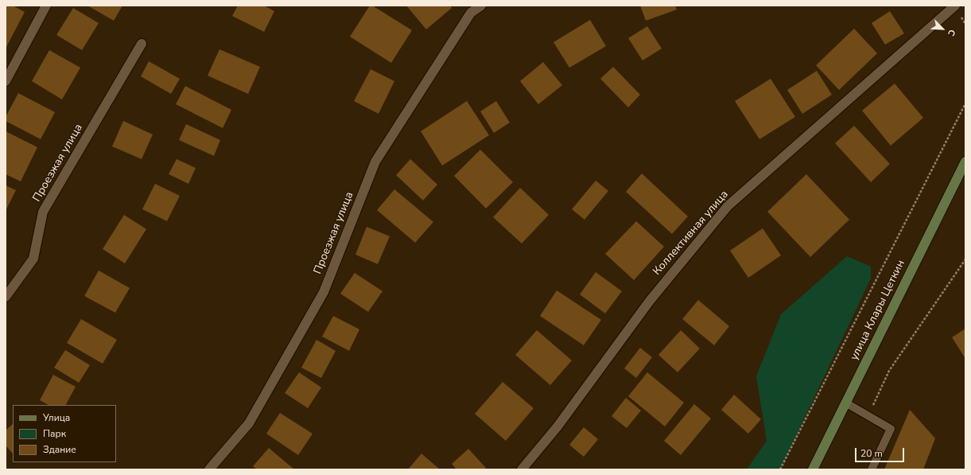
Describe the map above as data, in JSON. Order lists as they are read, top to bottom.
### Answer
{
  "streets": {
    "main road": ["улица Клары Цеткин"],
    "street": ["Проезжая улица", "Коллективная улица"]
  },
  "legend": ["Улица", "Парк", "Здание"],
  "scale_bar": "20 m",
  "north": "bottom right"
}
